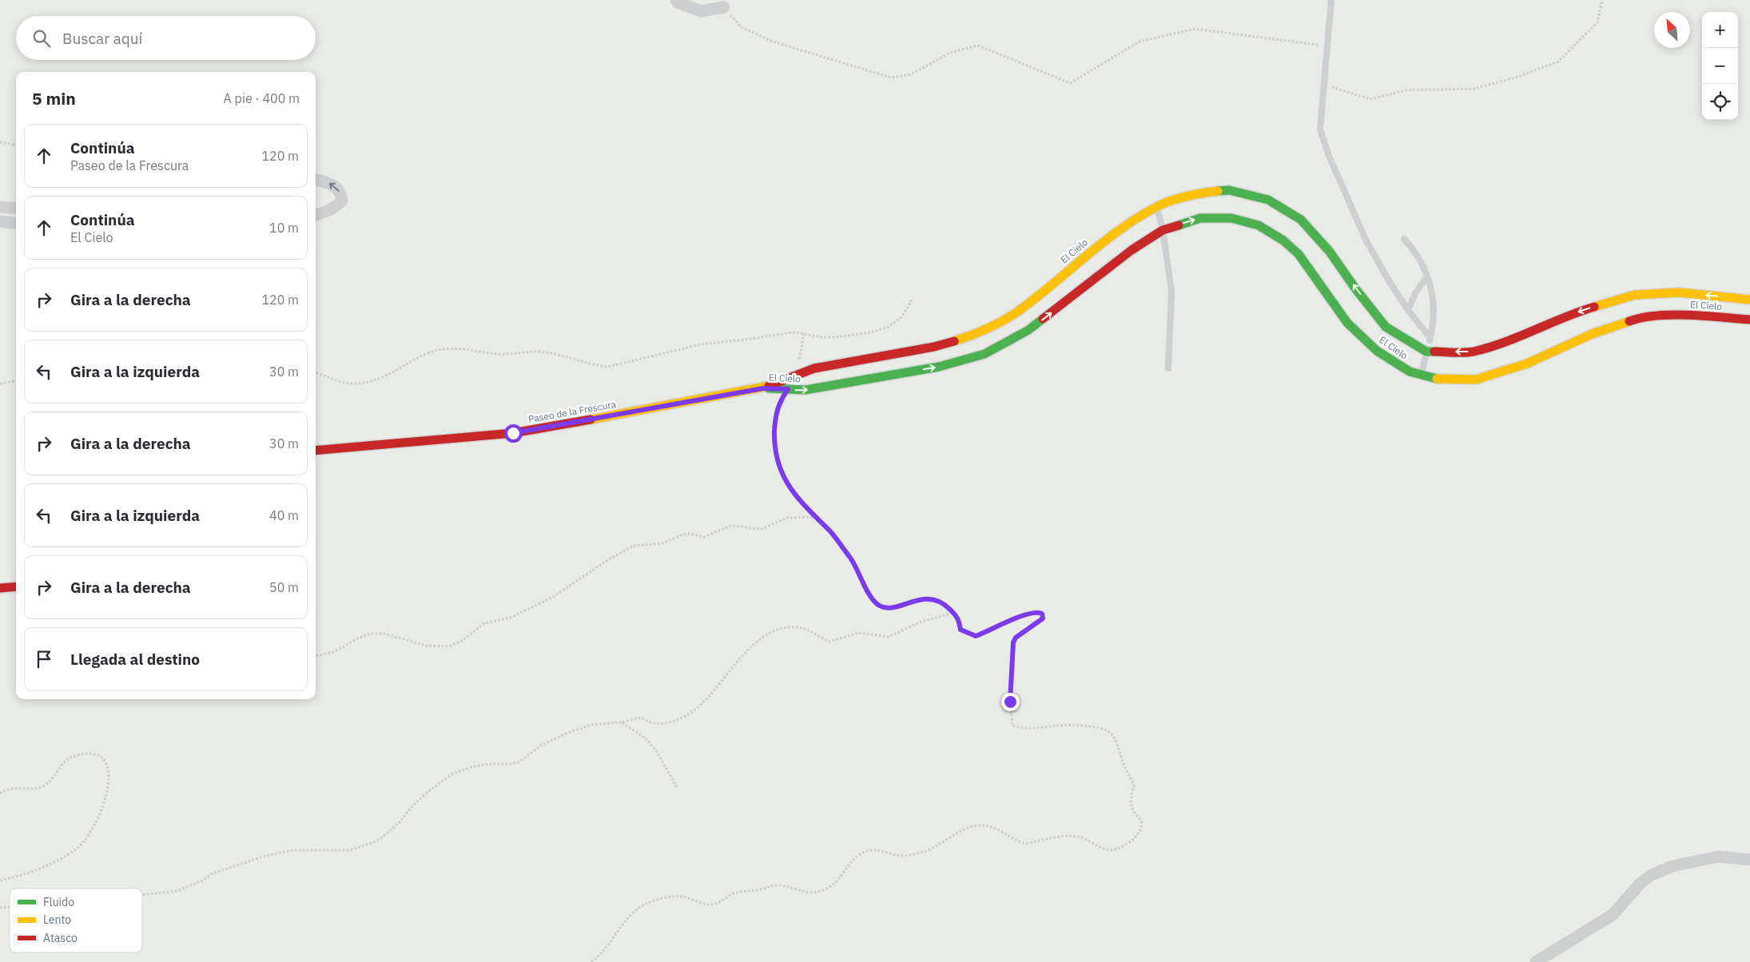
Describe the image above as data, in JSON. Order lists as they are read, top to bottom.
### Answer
{
  "streets": {
    "street": ["El Cielo", "Paseo de la Frescura"]
  },
  "crossings": [
    ["El Cielo", "Paseo de la Frescura"]
  ],
  "legend": ["Fluido", "Lento", "Atasco"],
  "north": "top left",
  "page": {
    "map_buttons": ["+", "−"],
    "search": "Buscar aquí",
    "heading": ["5 min", "A pie · 400 m"],
    "list": [
      ["Continúa", "Paseo de la Frescura", "120 m"],
      ["Continúa", "El Cielo", "10 m"],
      ["Gira a la derecha", "120 m"],
      ["Gira a la izquierda", "30 m"],
      ["Gira a la derecha", "30 m"],
      ["Gira a la izquierda", "40 m"],
      ["Gira a la derecha", "50 m"],
      "Llegada al destino"
    ]
  }
}
